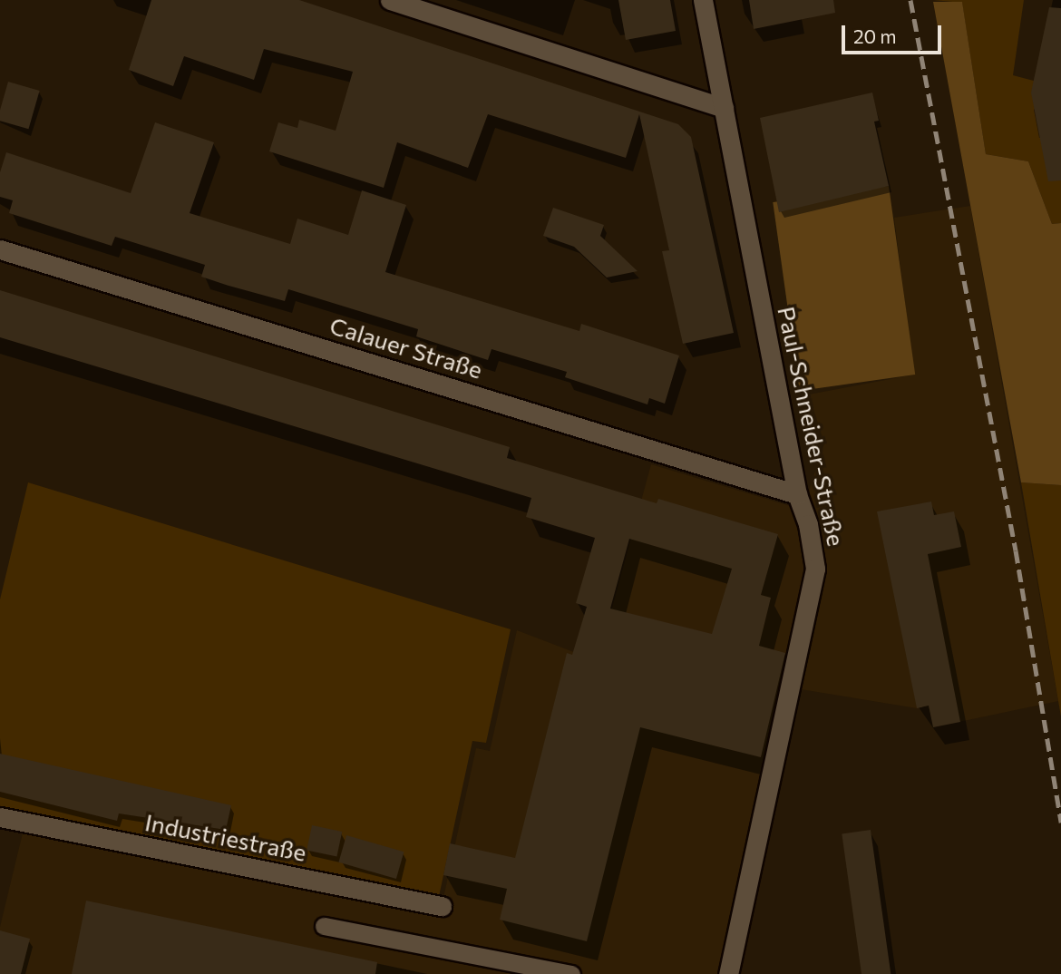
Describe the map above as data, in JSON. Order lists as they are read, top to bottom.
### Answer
{
  "streets": {
    "street": ["Calauer Straße", "Paul-Schneider-Straße", "Industriestraße"]
  },
  "crossings": [
    ["Calauer Straße", "Paul-Schneider-Straße"]
  ],
  "scale_bar": "20 m"
}
